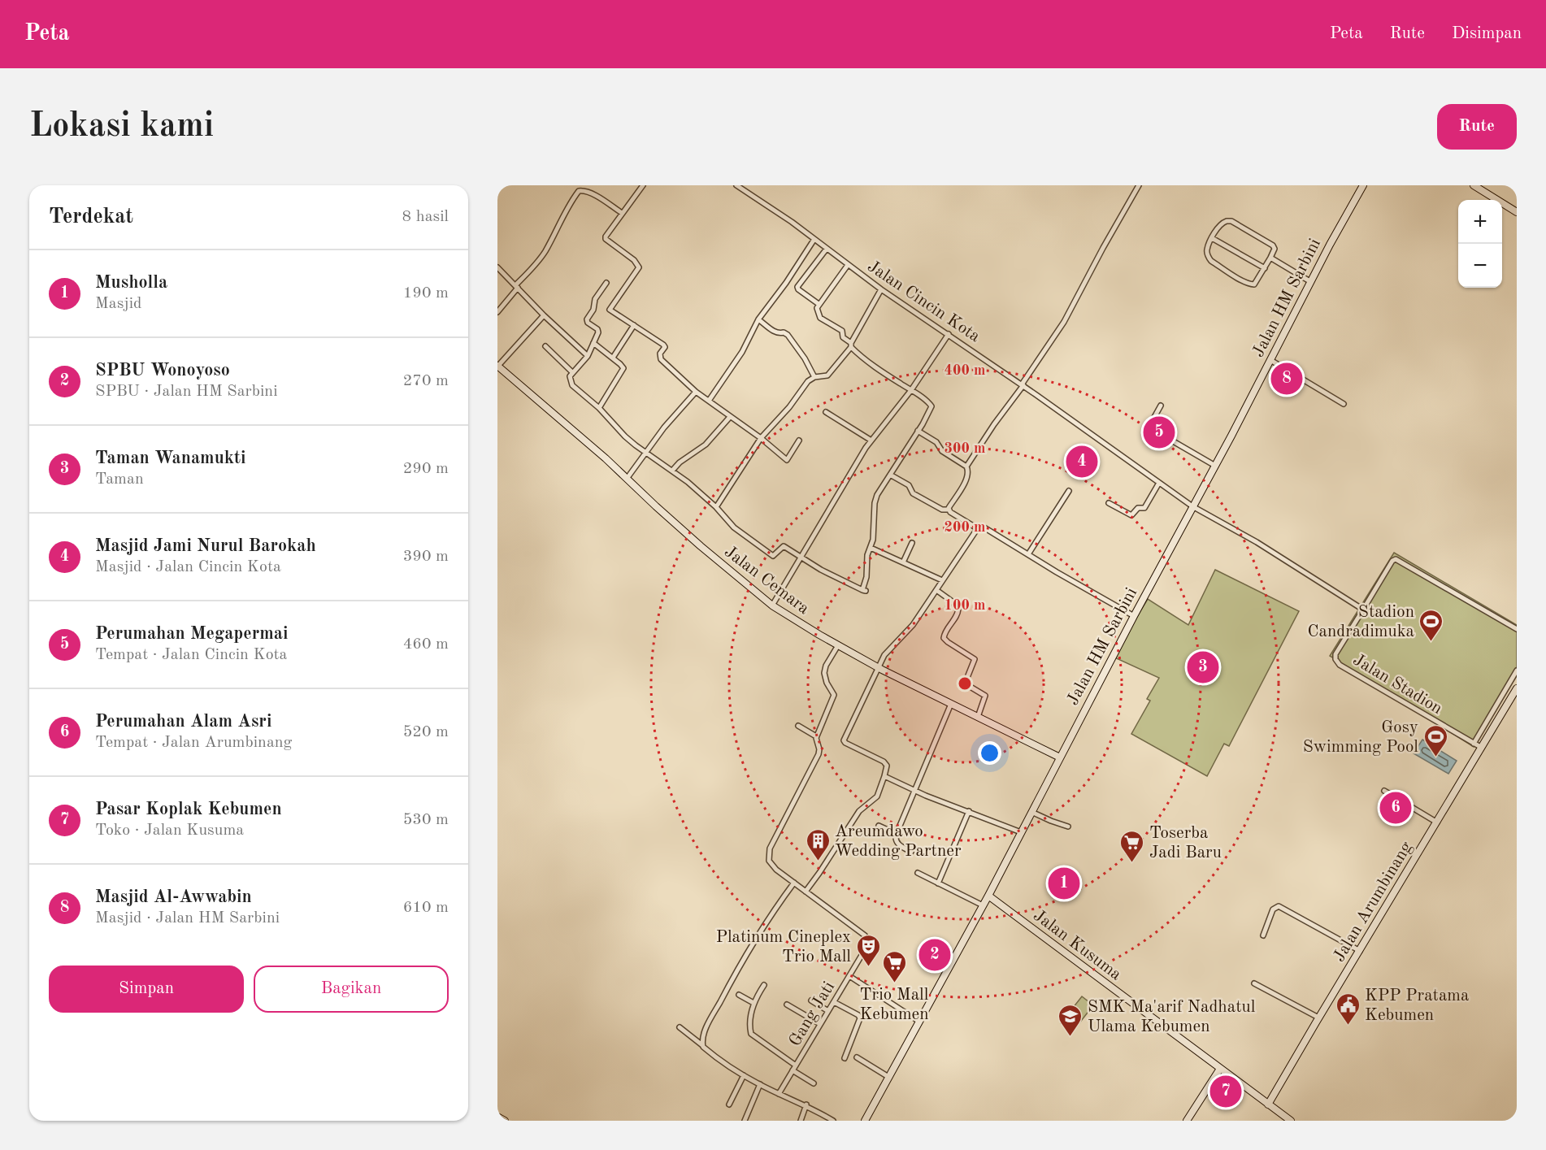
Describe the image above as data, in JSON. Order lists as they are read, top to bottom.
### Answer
{
  "streets": {
    "main road": [
      "Jalan HM Sarbini",
      "Jalan Cemara",
      "Jalan Arumbinang",
      "Jalan Kusuma"
    ],
    "street": ["Jalan Cincin Kota", "Jalan Stadion", "Gang Jati"]
  },
  "crossings": [
    ["Jalan HM Sarbini", "Jalan Cincin Kota"],
    ["Jalan HM Sarbini", "Jalan Cemara"],
    ["Jalan HM Sarbini", "Jalan Kusuma"],
    ["Jalan Stadion", "Jalan Arumbinang"],
    ["Jalan Arumbinang", "Jalan Kusuma"]
  ],
  "places": {
    "sports": ["Stadion Candradimuka", "Gosy Swimming Pool"],
    "building": ["Areumdawo Wedding Partner"],
    "supermarket": ["Toserba Jadi Baru", "Trio Mall Kebumen"],
    "theatre": ["Platinum Cineplex Trio Mall"],
    "public building": ["KPP Pratama Kebumen"],
    "school or university": ["SMK Ma'arif Nadhatul Ulama Kebumen"]
  },
  "page": {
    "header": "Peta",
    "nav": ["Peta", "Rute", "Disimpan"],
    "buttons": [
      "Rute",
      ["Simpan", "Bagikan"]
    ],
    "title": "Lokasi kami",
    "heading": ["Terdekat", "8 hasil"],
    "map_buttons": ["+", "−"],
    "list": [
      {
        "mark": "1",
        "name": "Musholla",
        "note": "Masjid",
        "value": "190 m"
      },
      {
        "mark": "2",
        "name": "SPBU Wonoyoso",
        "note": "SPBU · Jalan HM Sarbini",
        "value": "270 m"
      },
      {
        "mark": "3",
        "name": "Taman Wanamukti",
        "note": "Taman",
        "value": "290 m"
      },
      {
        "mark": "4",
        "name": "Masjid Jami Nurul Barokah",
        "note": "Masjid · Jalan Cincin Kota",
        "value": "390 m"
      },
      {
        "mark": "5",
        "name": "Perumahan Megapermai",
        "note": "Tempat · Jalan Cincin Kota",
        "value": "460 m"
      },
      {
        "mark": "6",
        "name": "Perumahan Alam Asri",
        "note": "Tempat · Jalan Arumbinang",
        "value": "520 m"
      },
      {
        "mark": "7",
        "name": "Pasar Koplak Kebumen",
        "note": "Toko · Jalan Kusuma",
        "value": "530 m"
      },
      {
        "mark": "8",
        "name": "Masjid Al-Awwabin",
        "note": "Masjid · Jalan HM Sarbini",
        "value": "610 m"
      }
    ],
    "pins": [
      "8",
      "5",
      "4",
      "3",
      "6",
      "1",
      "2",
      "7"
    ]
  },
  "rings": [
    "400 m",
    "300 m",
    "200 m",
    "100 m"
  ]
}
